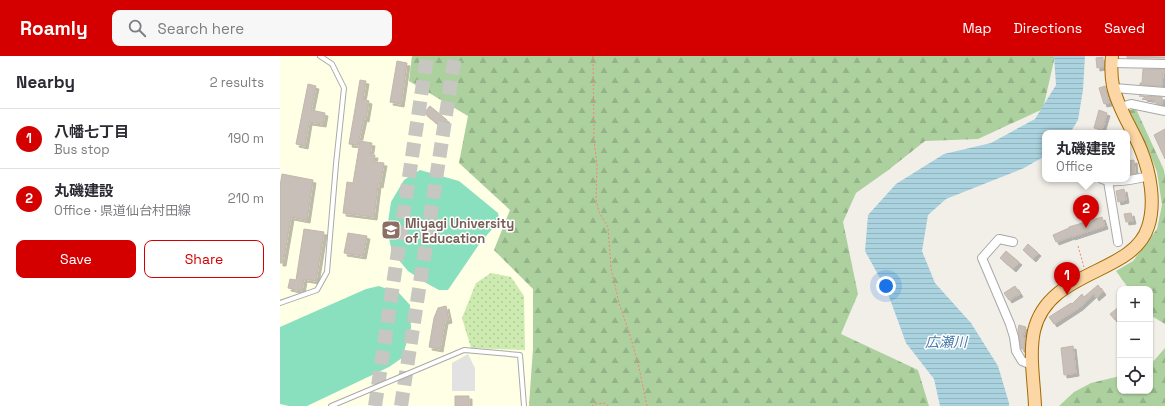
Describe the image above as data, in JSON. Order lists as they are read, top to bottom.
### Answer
{
  "water": ["広瀬川"],
  "places": {
    "school or university": ["Miyagi University of Education"]
  },
  "page": {
    "header": "Roamly",
    "search": "Search here",
    "nav": ["Map", "Directions", "Saved"],
    "heading": ["Nearby", "2 results"],
    "list": [
      {
        "mark": "1",
        "name": "八幡七丁目",
        "note": "Bus stop",
        "value": "190 m"
      },
      {
        "mark": "2",
        "name": "丸磯建設",
        "note": "Office · 県道仙台村田線",
        "value": "210 m"
      }
    ],
    "popup": ["丸磯建設", "Office"],
    "pins": ["2", "1"],
    "buttons": ["Save", "Share"],
    "map_buttons": ["+", "−"]
  }
}
